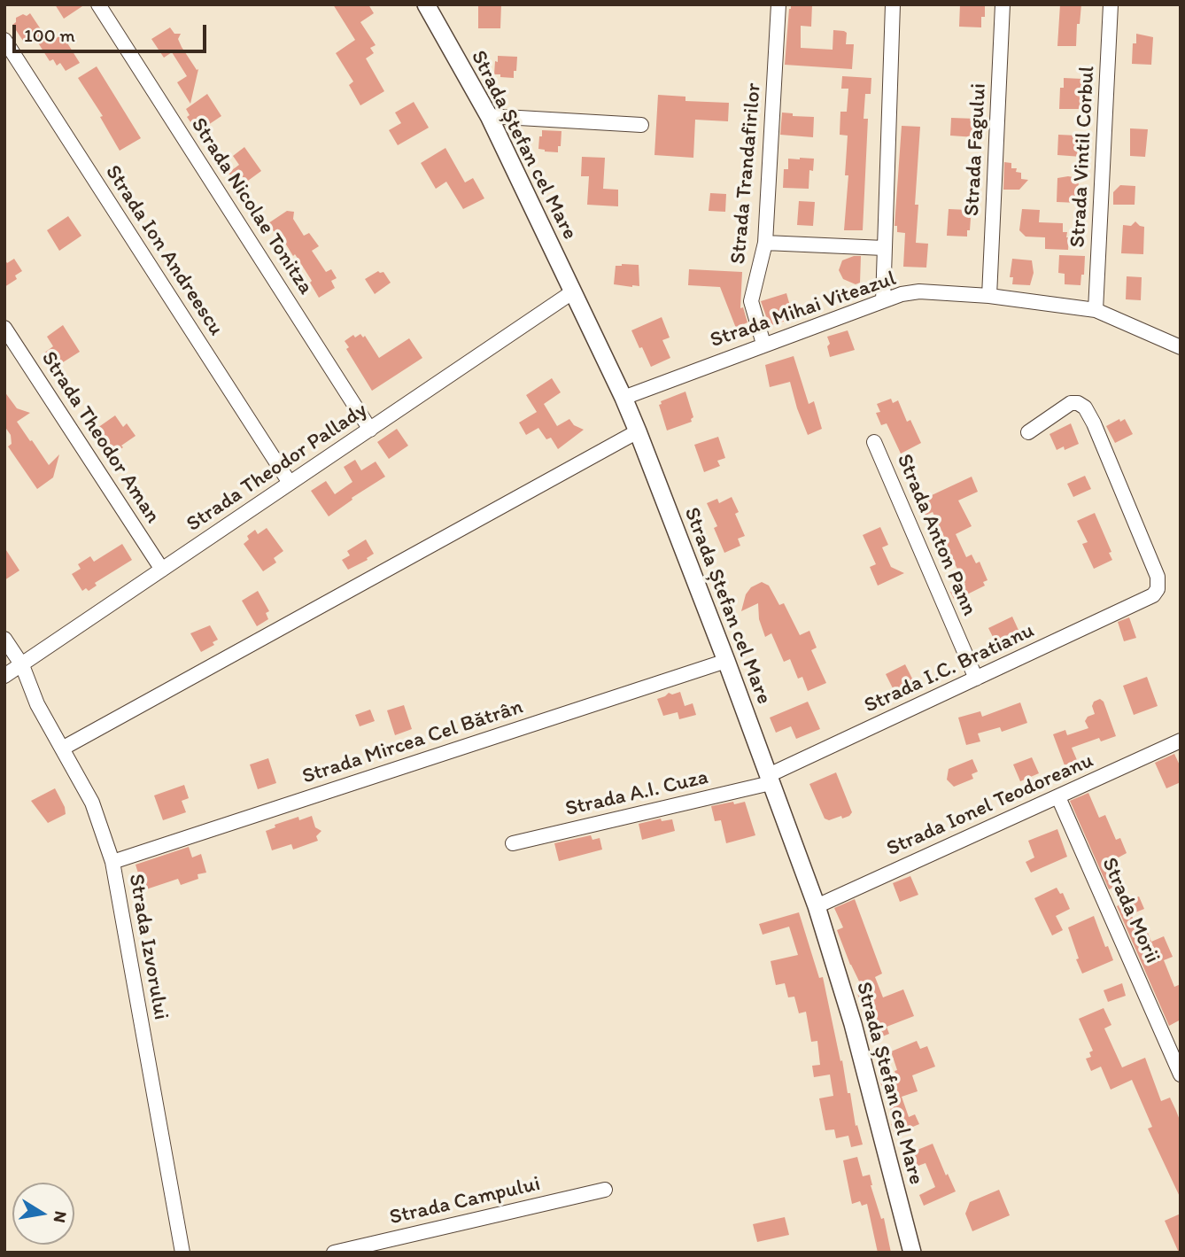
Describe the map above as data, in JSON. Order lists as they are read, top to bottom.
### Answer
{
  "streets": {
    "street": [
      "Strada Ștefan cel Mare",
      "Strada Fagului",
      "Strada Vintil Corbul",
      "Strada Trandafirilor",
      "Strada Nicolae Tonitza",
      "Strada Ion Andreescu",
      "Strada Mihai Viteazul",
      "Strada Theodor Aman",
      "Strada Theodor Pallady",
      "Strada Anton Pann",
      "Strada I.C. Bratianu",
      "Strada Mircea Cel Bătrân",
      "Strada A.I. Cuza",
      "Strada Ionel Teodoreanu",
      "Strada Morii",
      "Strada Izvorului",
      "Strada Campului"
    ]
  },
  "crossings": [
    ["Strada Ștefan cel Mare", "Strada Mihai Viteazul"],
    ["Strada Ștefan cel Mare", "Strada Theodor Pallady"],
    ["Strada Ștefan cel Mare", "Strada I.C. Bratianu"],
    ["Strada Ștefan cel Mare", "Strada Mircea Cel Bătrân"],
    ["Strada Ștefan cel Mare", "Strada A.I. Cuza"],
    ["Strada Ștefan cel Mare", "Strada Ionel Teodoreanu"],
    ["Strada Fagului", "Strada Mihai Viteazul"],
    ["Strada Vintil Corbul", "Strada Mihai Viteazul"],
    ["Strada Trandafirilor", "Strada Mihai Viteazul"],
    ["Strada Nicolae Tonitza", "Strada Theodor Pallady"],
    ["Strada Ion Andreescu", "Strada Theodor Pallady"],
    ["Strada Theodor Aman", "Strada Theodor Pallady"],
    ["Strada Theodor Pallady", "Strada Izvorului"],
    ["Strada Anton Pann", "Strada I.C. Bratianu"],
    ["Strada I.C. Bratianu", "Strada A.I. Cuza"],
    ["Strada Mircea Cel Bătrân", "Strada Izvorului"],
    ["Strada Ionel Teodoreanu", "Strada Morii"]
  ],
  "scale_bar": "100 m",
  "north": "right"
}
